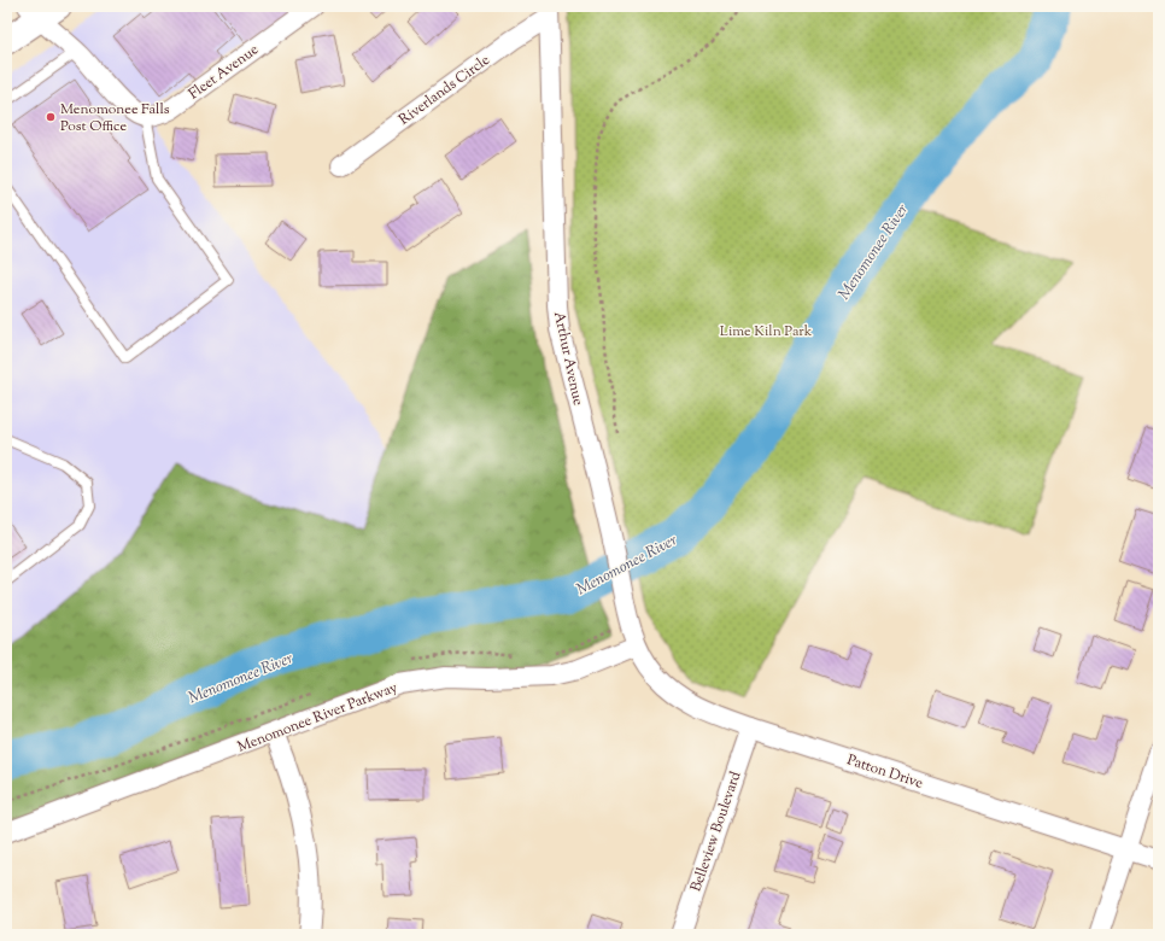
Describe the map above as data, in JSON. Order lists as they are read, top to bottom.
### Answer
{
  "streets": {
    "street": [
      "Fleet Avenue",
      "Riverlands Circle",
      "Arthur Avenue",
      "Menomonee River Parkway",
      "Patton Drive",
      "Belleview Boulevard"
    ]
  },
  "crossings": [
    ["Riverlands Circle", "Arthur Avenue"],
    ["Arthur Avenue", "Menomonee River Parkway"],
    ["Arthur Avenue", "Patton Drive"],
    ["Menomonee River Parkway", "Patton Drive"],
    ["Patton Drive", "Belleview Boulevard"]
  ],
  "water": ["Menomonee River"],
  "parks": ["Lime Kiln Park"],
  "places": ["Menomonee Falls Post Office"]
}
